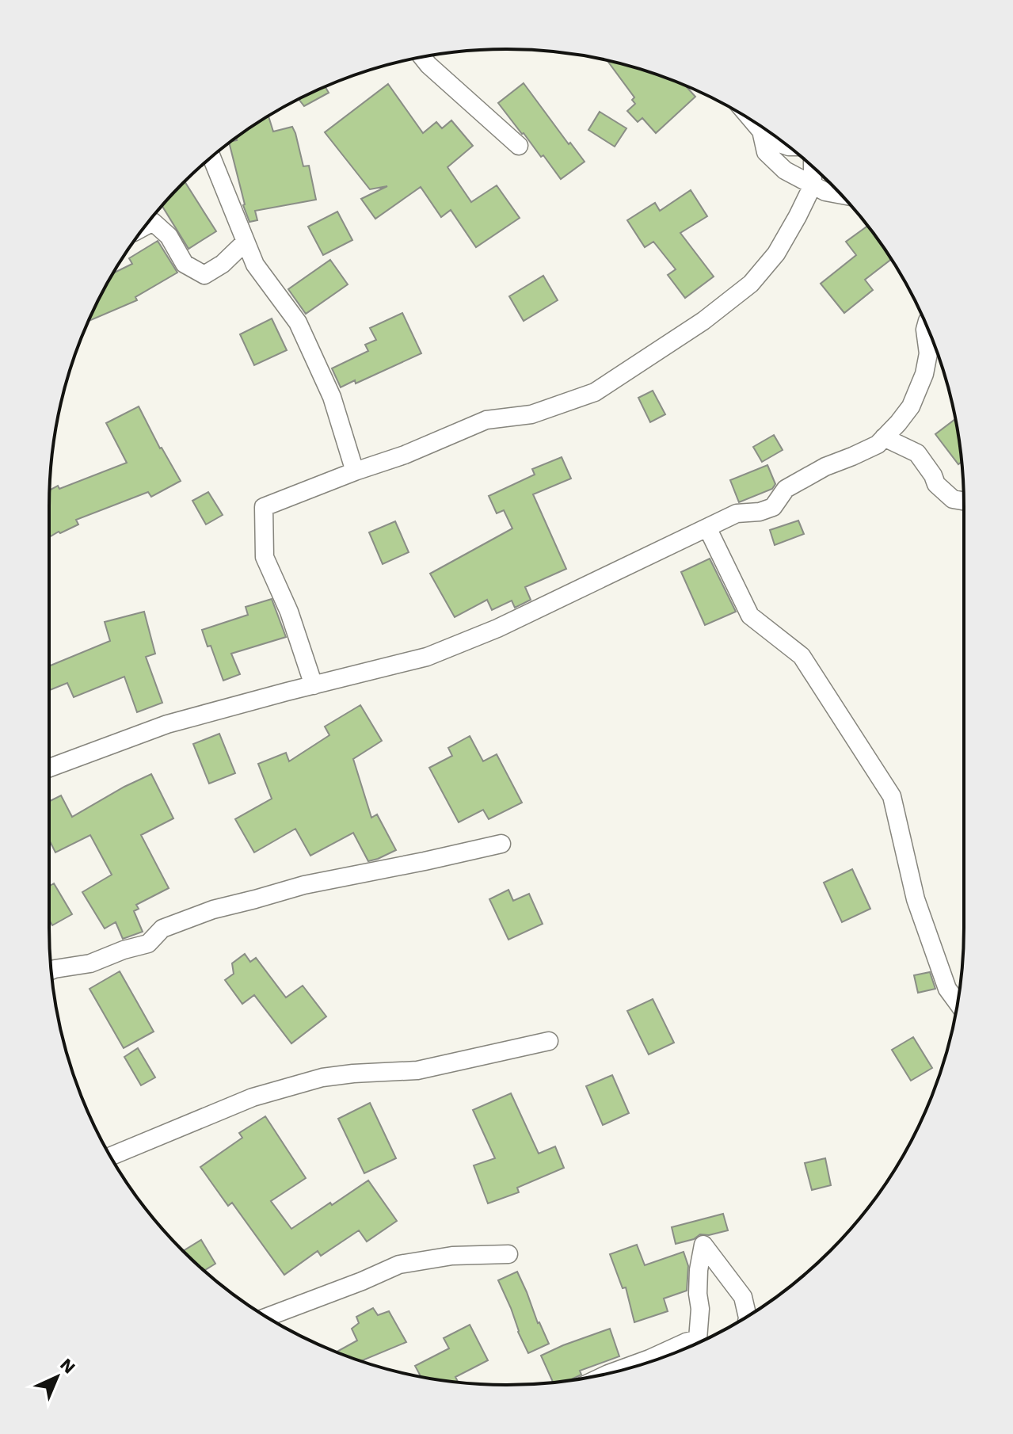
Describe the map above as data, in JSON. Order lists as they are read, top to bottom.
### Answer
{
  "north": "top right"
}
